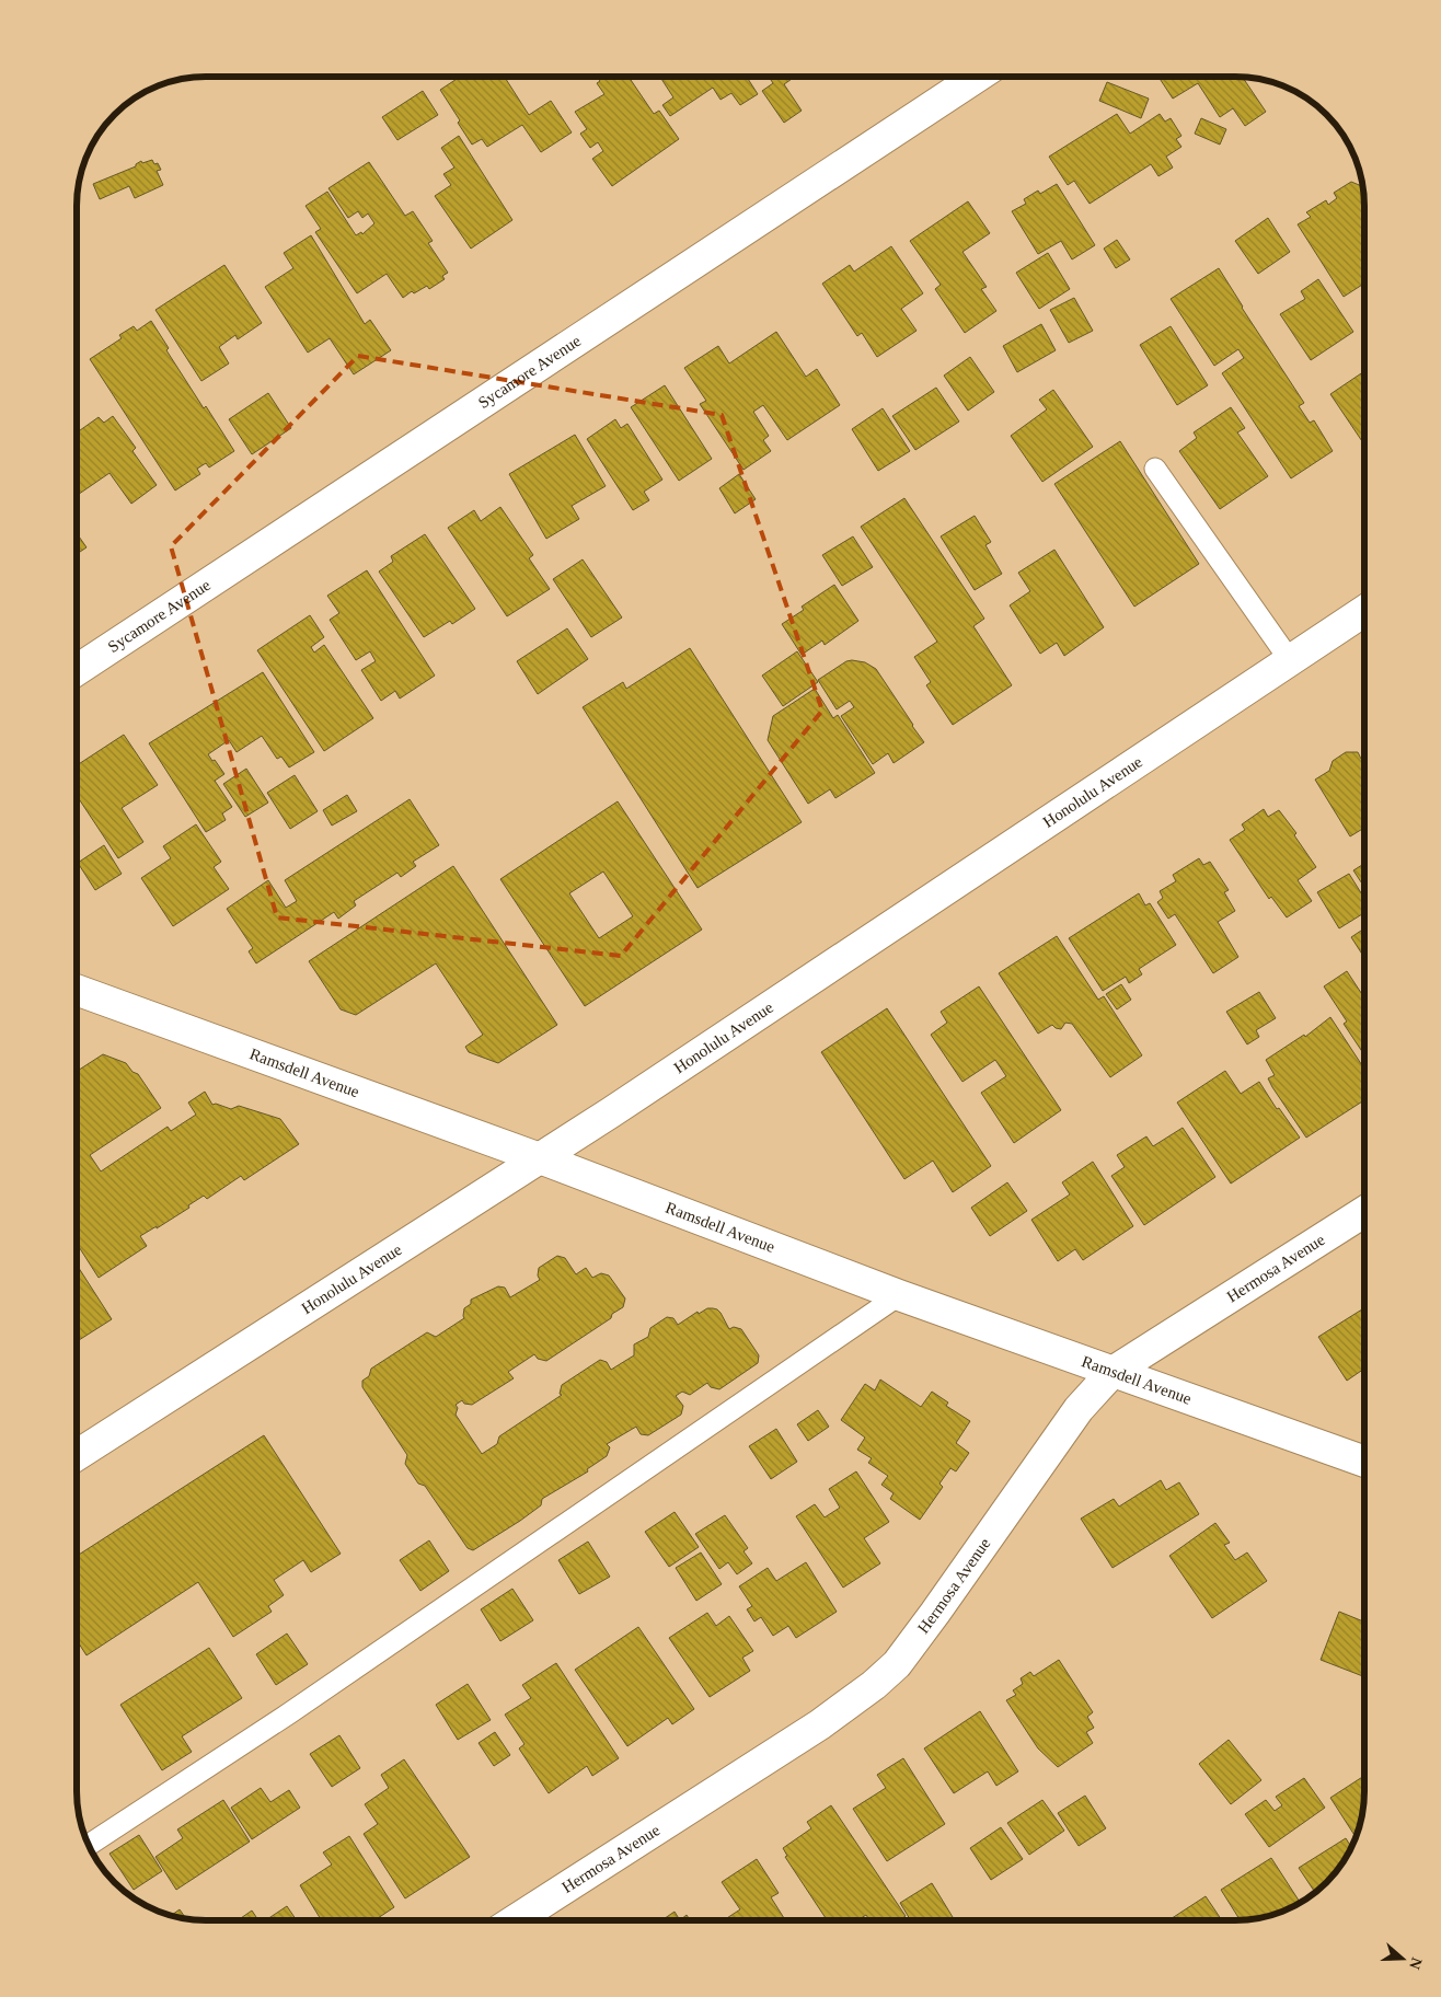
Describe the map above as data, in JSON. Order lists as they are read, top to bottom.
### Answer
{
  "streets": {
    "street": [
      "Sycamore Avenue",
      "Honolulu Avenue",
      "Ramsdell Avenue",
      "Hermosa Avenue"
    ]
  },
  "crossings": [
    ["Honolulu Avenue", "Ramsdell Avenue"],
    ["Ramsdell Avenue", "Hermosa Avenue"]
  ],
  "north": "right"
}
